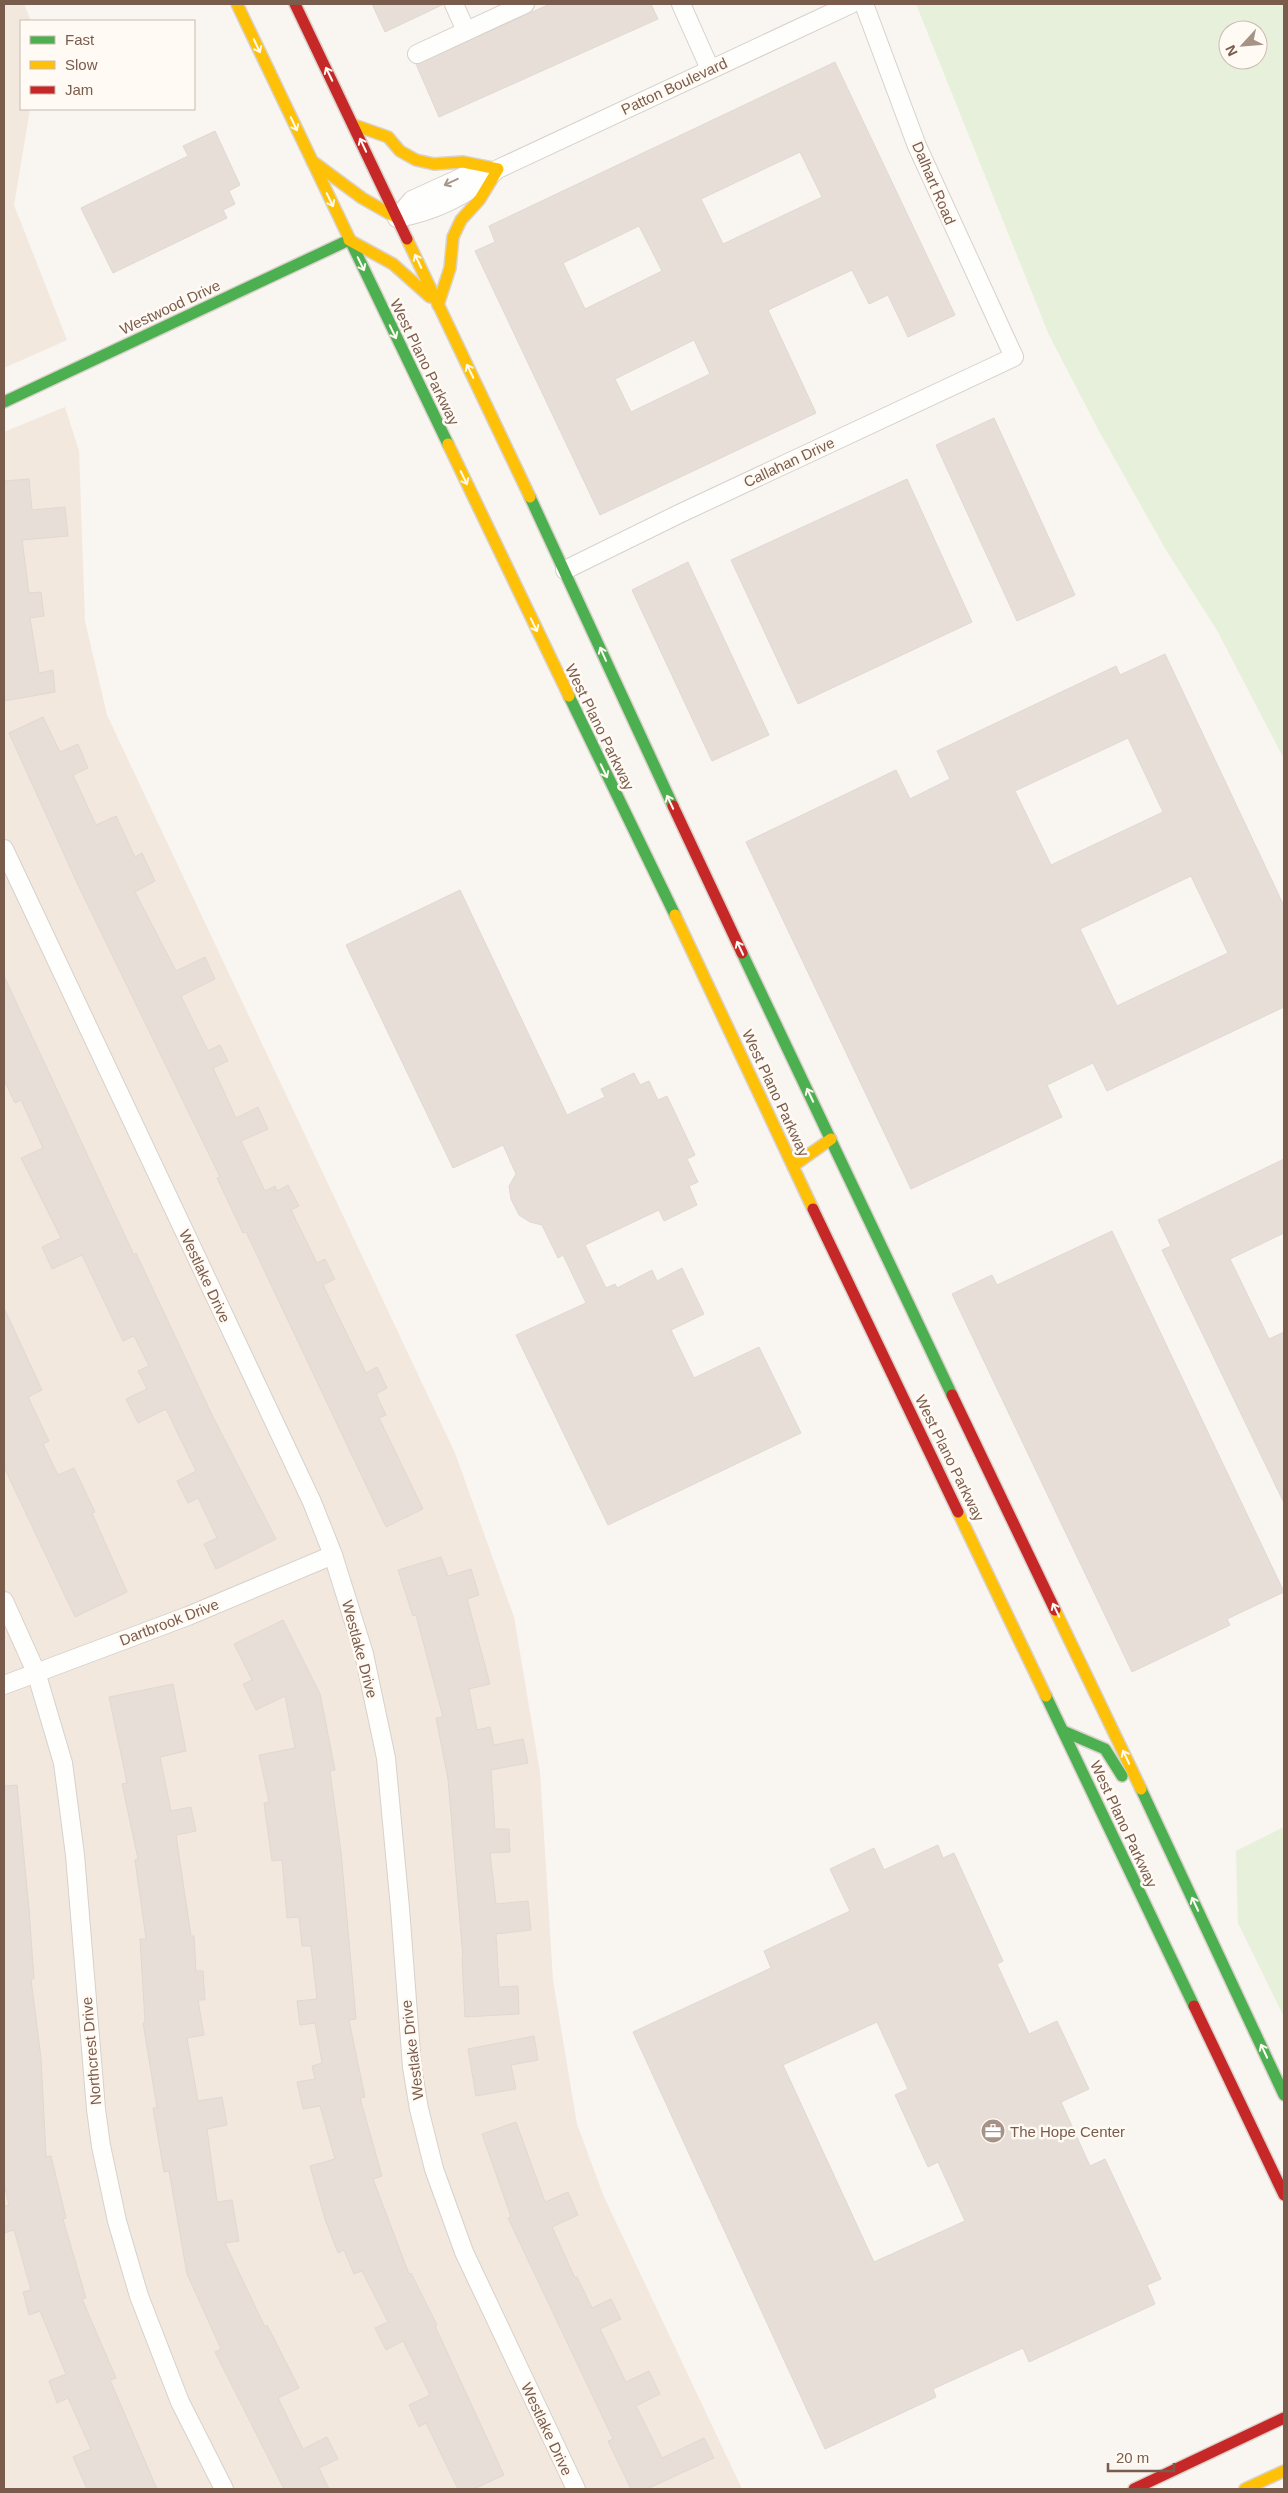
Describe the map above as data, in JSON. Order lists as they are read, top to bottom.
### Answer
{
  "streets": {
    "main road": ["Westwood Drive", "West Plano Parkway"],
    "street": [
      "Patton Boulevard",
      "Dalhart Road",
      "Callahan Drive",
      "Westlake Drive",
      "Dartbrook Drive",
      "Northcrest Drive"
    ]
  },
  "crossings": [
    ["Patton Boulevard", "West Plano Parkway"],
    ["Dalhart Road", "Callahan Drive"],
    ["Westwood Drive", "West Plano Parkway"],
    ["West Plano Parkway", "Callahan Drive"],
    ["Westlake Drive", "Dartbrook Drive"],
    ["Dartbrook Drive", "Northcrest Drive"]
  ],
  "places": {
    "office": ["The Hope Center"]
  },
  "legend": ["Fast", "Slow", "Jam"],
  "scale_bar": "20 m",
  "north": "bottom left"
}
